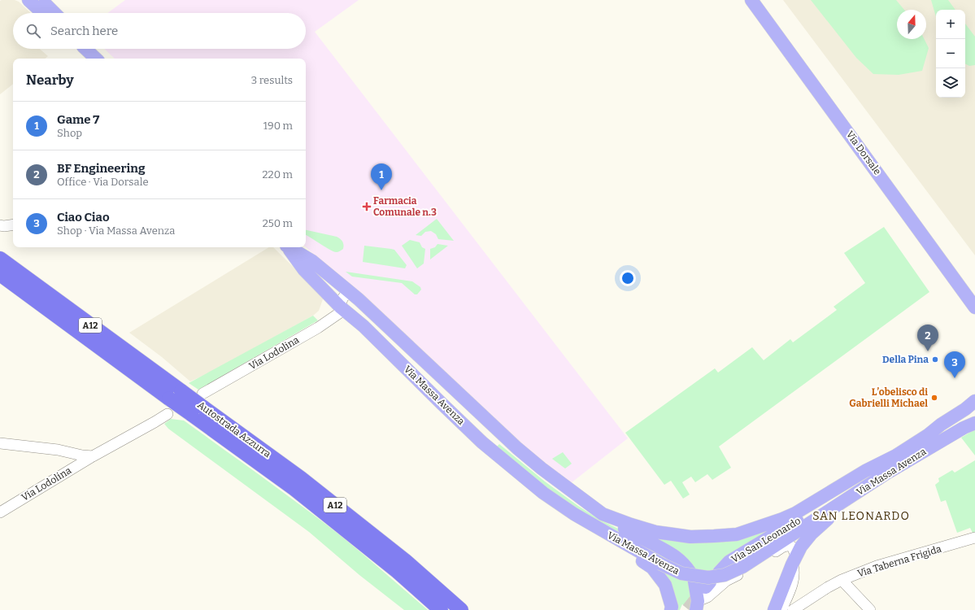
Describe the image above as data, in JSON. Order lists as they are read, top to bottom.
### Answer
{
  "streets": {
    "highway": ["A12", "Autostrada Azzurra"],
    "main road": ["Via Dorsale", "Via Massa Avenza", "Via San Leonardo"],
    "street": ["Via Lodolina", "Via Taberna Frigida"]
  },
  "crossings": [
    ["Via Lodolina", "Via Massa Avenza"],
    ["Via Lodolina", "Autostrada Azzurra"],
    ["Via Massa Avenza", "Via San Leonardo"]
  ],
  "districts": ["SAN LEONARDO"],
  "places": {
    "health": ["Farmacia Comunale n.3"],
    "other": ["Della Pina", "L’obelisco di Gabrielli Michael"]
  },
  "north": "top",
  "page": {
    "map_buttons": ["+", "−"],
    "search": "Search here",
    "heading": ["Nearby", "3 results"],
    "list": [
      {
        "mark": "1",
        "name": "Game 7",
        "note": "Shop",
        "value": "190 m"
      },
      {
        "mark": "2",
        "name": "BF Engineering",
        "note": "Office · Via Dorsale",
        "value": "220 m"
      },
      {
        "mark": "3",
        "name": "Ciao Ciao",
        "note": "Shop · Via Massa Avenza",
        "value": "250 m"
      }
    ],
    "pins": ["1", "2", "3"]
  }
}
